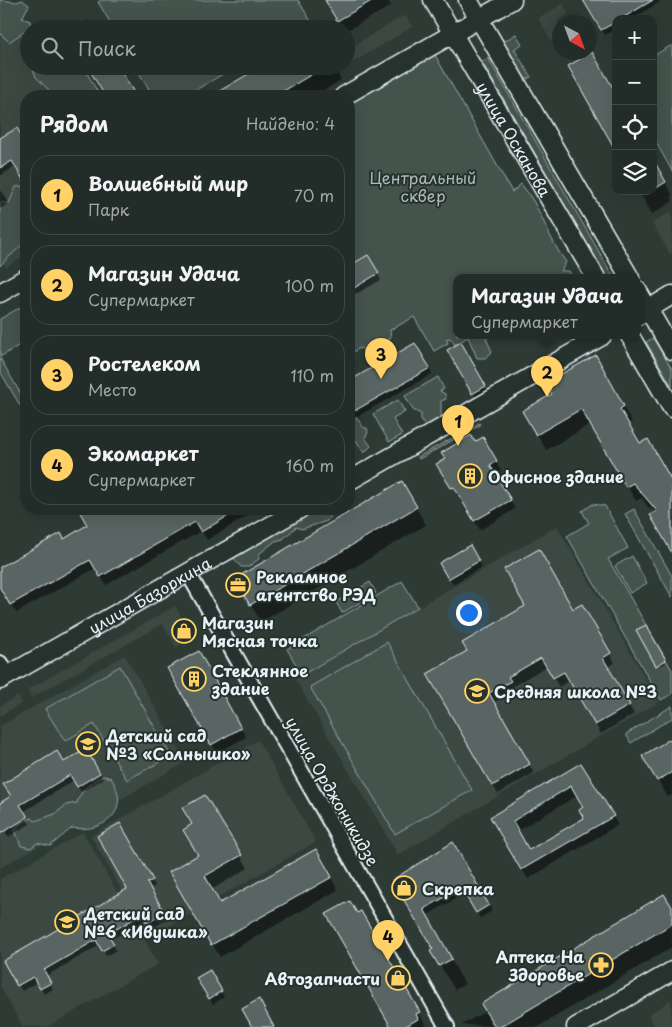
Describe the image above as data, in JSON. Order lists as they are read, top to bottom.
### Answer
{
  "streets": {
    "street": ["улица Осканова", "улица Базоркина", "улица Орджоникидзе"]
  },
  "crossings": [
    ["улица Базоркина", "улица Орджоникидзе"]
  ],
  "parks": ["Центральный сквер"],
  "places": {
    "building": ["Офисное здание", "Стеклянное здание"],
    "office": ["Рекламное агентство РЭД"],
    "shop": ["Магазин Мясная точка", "Скрепка", "Автозапчасти"],
    "school or university": ["Средняя школа №3", "Детский сад №3 «Солнышко»", "Детский сад №6 «Ивушка»"],
    "pharmacy": ["Аптека На Здоровье"]
  },
  "north": "bottom right",
  "page": {
    "map_buttons": ["+", "−"],
    "search": "Поиск",
    "heading": ["Рядом", "Найдено: 4"],
    "list": [
      {
        "mark": "1",
        "name": "Волшебный мир",
        "note": "Парк",
        "value": "70 m"
      },
      {
        "mark": "2",
        "name": "Магазин Удача",
        "note": "Супермаркет",
        "value": "100 m"
      },
      {
        "mark": "3",
        "name": "Ростелеком",
        "note": "Место",
        "value": "110 m"
      },
      {
        "mark": "4",
        "name": "Экомаркет",
        "note": "Супермаркет",
        "value": "160 m"
      }
    ],
    "popup": ["Магазин Удача", "Супермаркет"],
    "pins": [
      "3",
      "2",
      "1",
      "4"
    ]
  }
}
